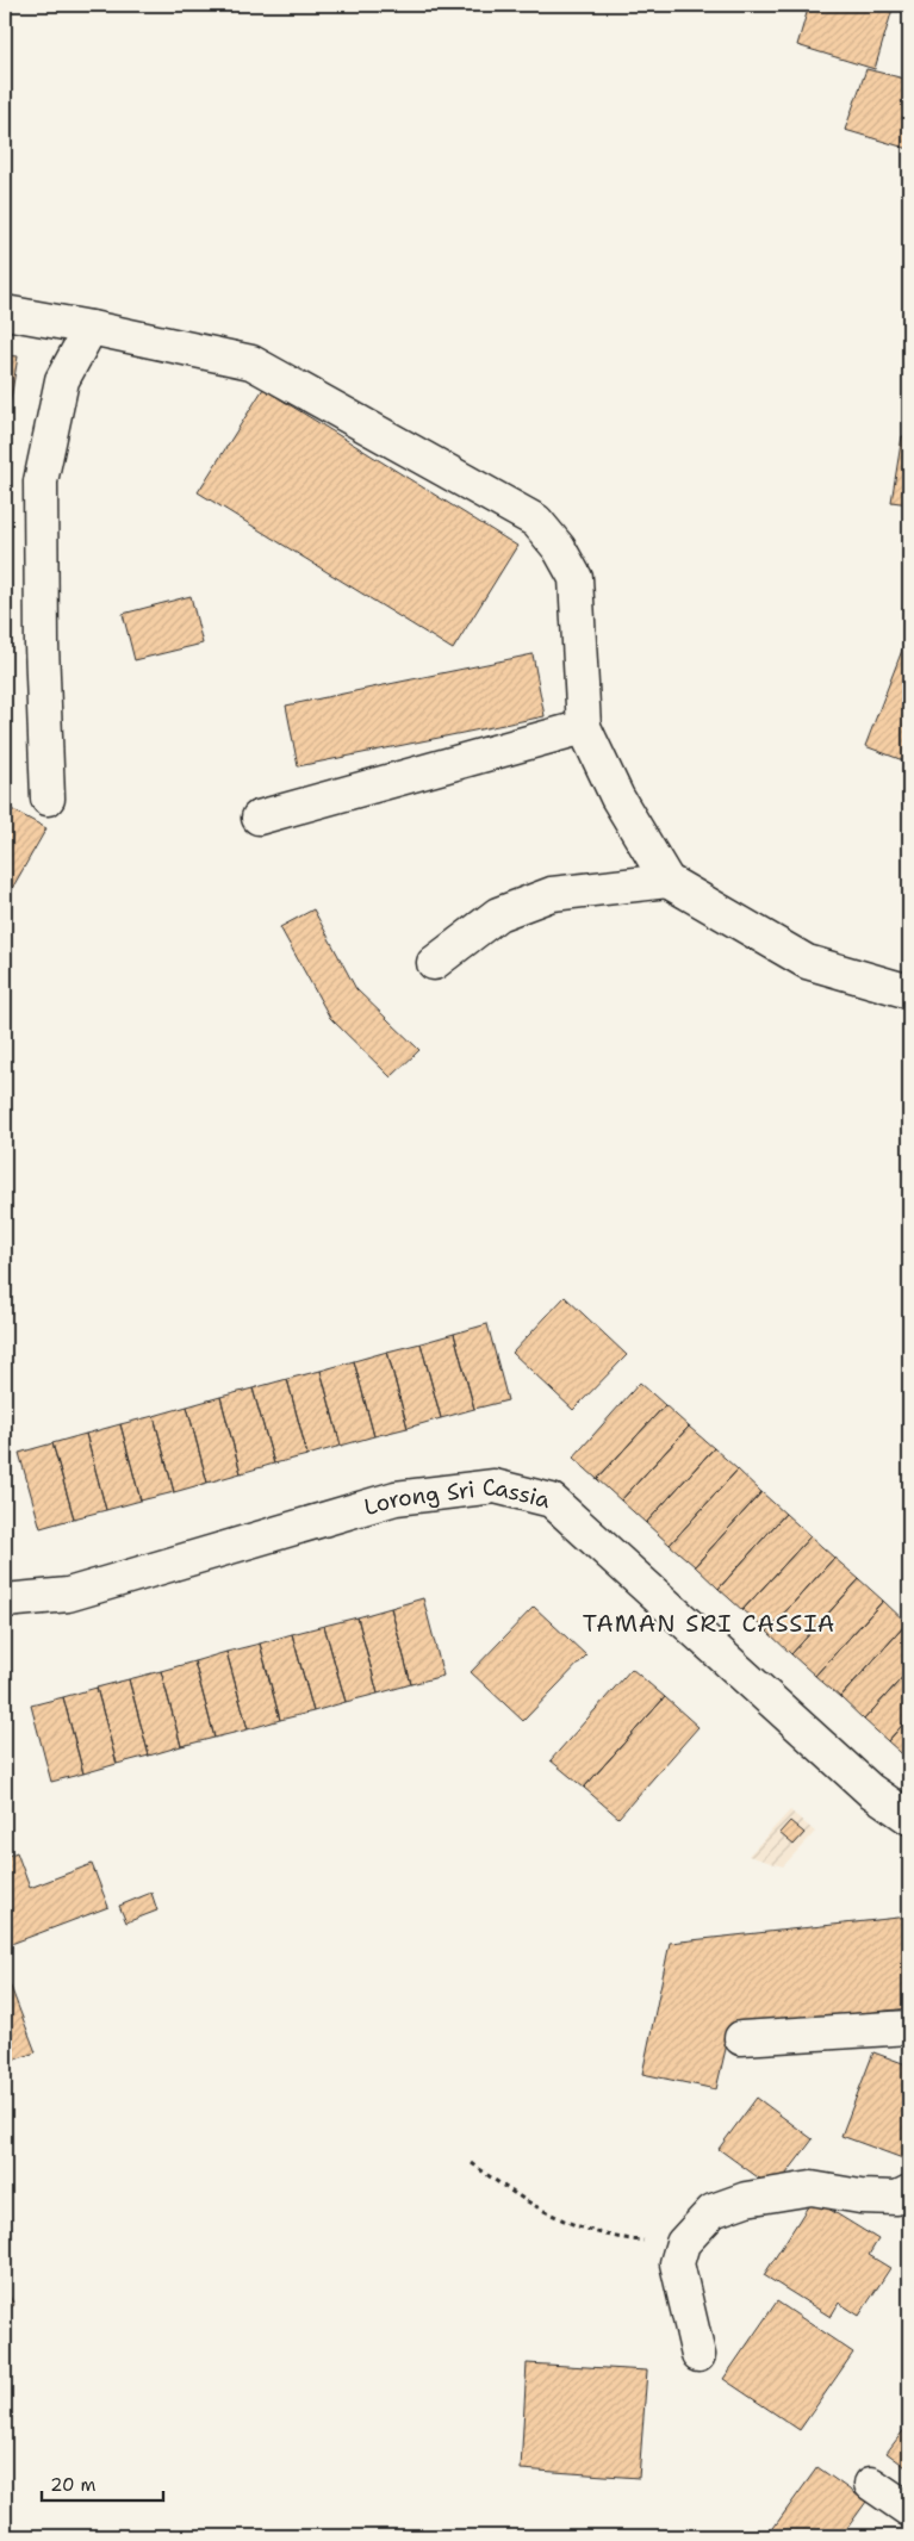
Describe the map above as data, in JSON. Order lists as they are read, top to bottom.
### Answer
{
  "streets": {
    "street": ["Lorong Sri Cassia"]
  },
  "districts": ["TAMAN SRI CASSIA"],
  "scale_bar": "20 m"
}
